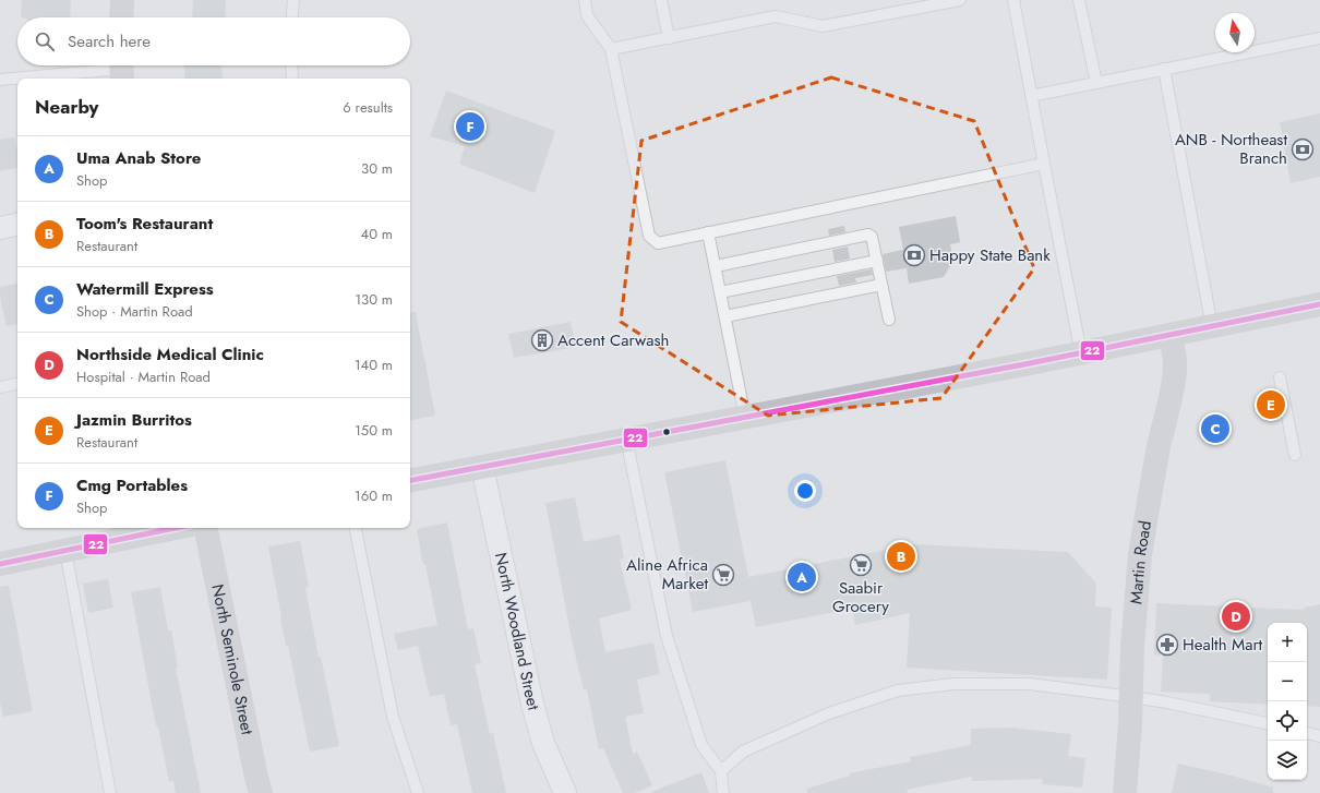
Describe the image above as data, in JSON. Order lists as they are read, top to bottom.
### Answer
{
  "streets": {
    "main road": ["Martin Road", "North Seminole Street"],
    "street": ["North Woodland Street"]
  },
  "places": {
    "bank": ["ANB - Northeast Branch", "Happy State Bank"],
    "building": ["Accent Carwash"],
    "supermarket": ["Saabir Grocery", "Aline Africa Market"],
    "pharmacy": ["Health Mart"]
  },
  "lines": ["transit line 22"],
  "north": "top",
  "page": {
    "search": "Search here",
    "heading": ["Nearby", "6 results"],
    "pins": [
      "F",
      "E",
      "C",
      "B",
      "A",
      "D"
    ],
    "list": [
      {
        "mark": "A",
        "name": "Uma Anab Store",
        "note": "Shop",
        "value": "30 m"
      },
      {
        "mark": "B",
        "name": "Toom's Restaurant",
        "note": "Restaurant",
        "value": "40 m"
      },
      {
        "mark": "C",
        "name": "Watermill Express",
        "note": "Shop · Martin Road",
        "value": "130 m"
      },
      {
        "mark": "D",
        "name": "Northside Medical Clinic",
        "note": "Hospital · Martin Road",
        "value": "140 m"
      },
      {
        "mark": "E",
        "name": "Jazmin Burritos",
        "note": "Restaurant",
        "value": "150 m"
      },
      {
        "mark": "F",
        "name": "Cmg Portables",
        "note": "Shop",
        "value": "160 m"
      }
    ],
    "map_buttons": ["+", "−"]
  }
}
